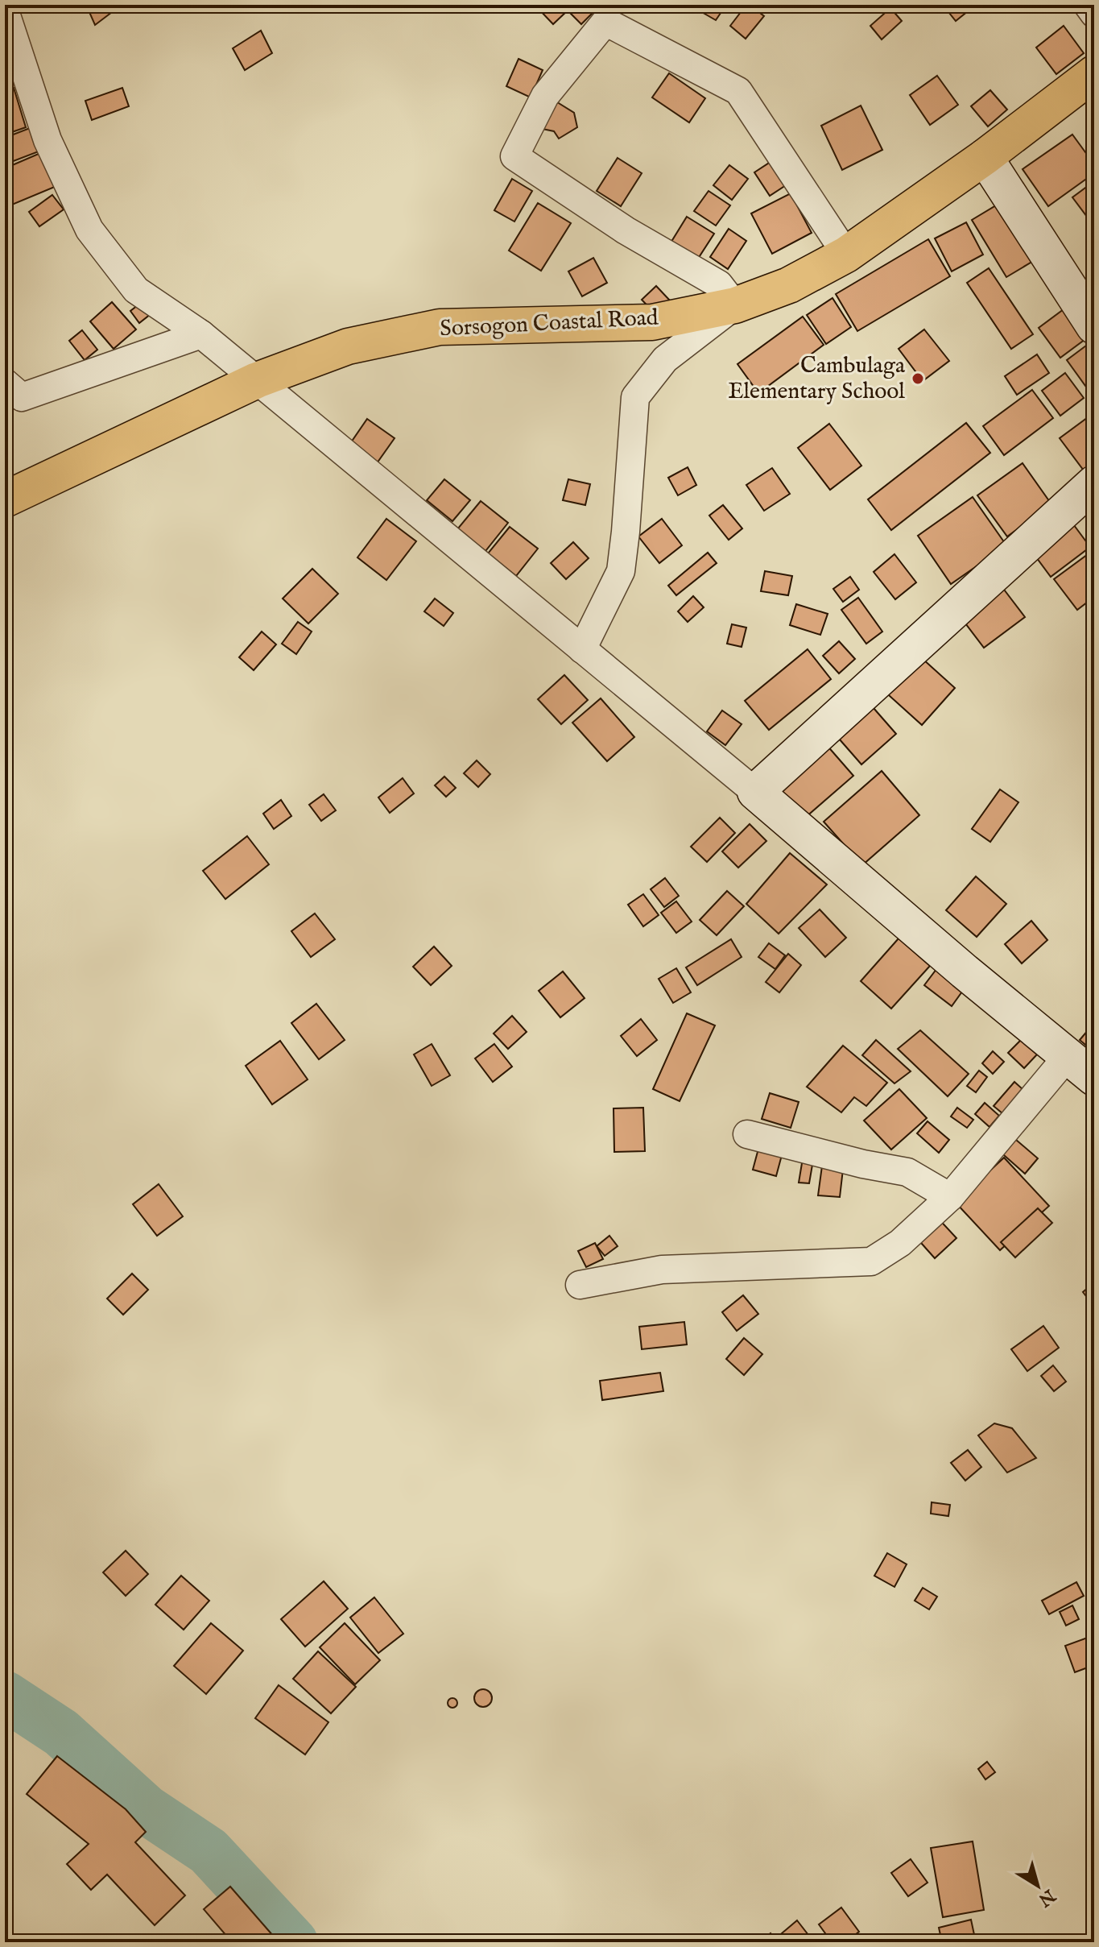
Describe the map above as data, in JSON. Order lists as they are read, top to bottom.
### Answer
{
  "streets": {
    "highway": ["Sorsogon Coastal Road"]
  },
  "places": ["Cambulaga Elementary School"],
  "north": "bottom right"
}
